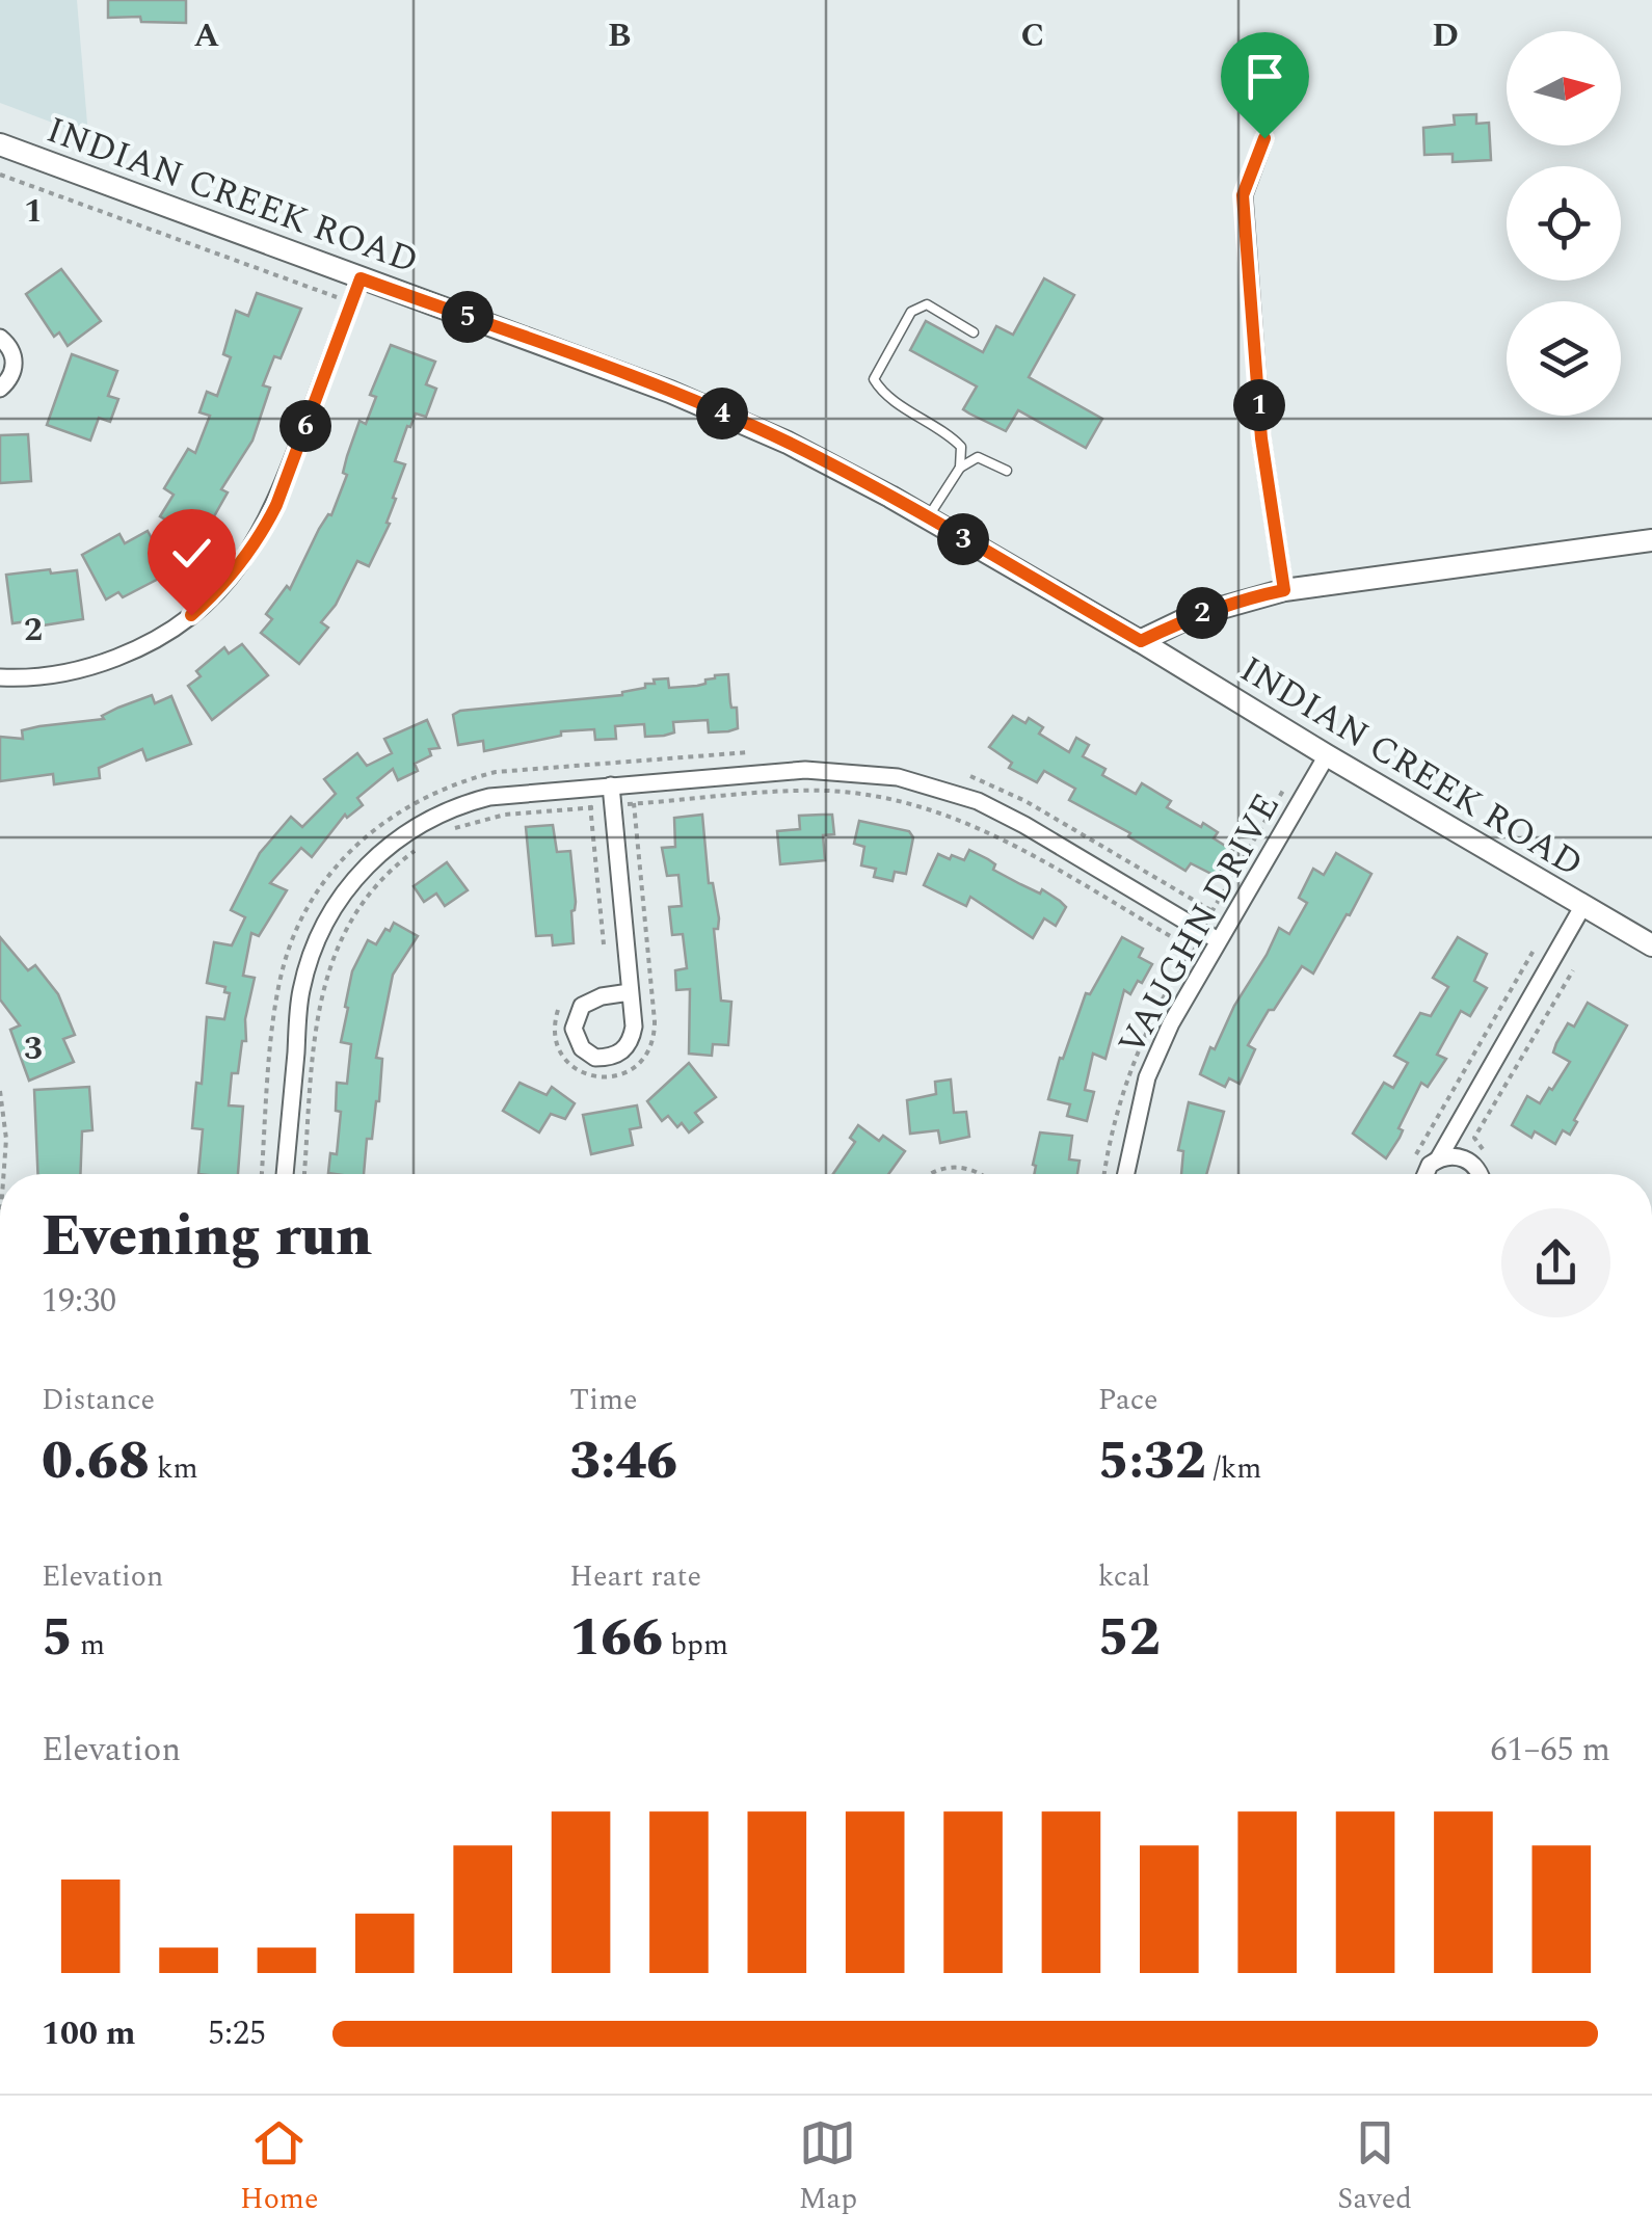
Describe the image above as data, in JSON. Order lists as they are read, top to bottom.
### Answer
{
  "streets": {
    "street": ["INDIAN CREEK ROAD", "VAUGHN DRIVE"]
  },
  "crossings": [
    ["INDIAN CREEK ROAD", "VAUGHN DRIVE"]
  ],
  "north": "right",
  "page": {
    "pins": [
      "5",
      "1",
      "4",
      "6",
      "3",
      "2"
    ],
    "heading": ["Evening run", "19:30"],
    "stats": [
      ["Distance", "0.68 km"],
      ["Time", "3:46"],
      ["Pace", "5:32 /km"],
      ["Elevation", "5 m"],
      ["Heart rate", "166 bpm"],
      ["kcal", "52"]
    ],
    "chart": ["Elevation", "61–65 m"],
    "list": [
      {
        "name": "100 m",
        "note": "5:25"
      }
    ],
    "tabs": ["Home", "Map", "Saved"]
  },
  "grid": {
    "columns": [
      "A",
      "B",
      "C",
      "D"
    ],
    "rows": ["1", "2", "3"]
  }
}
